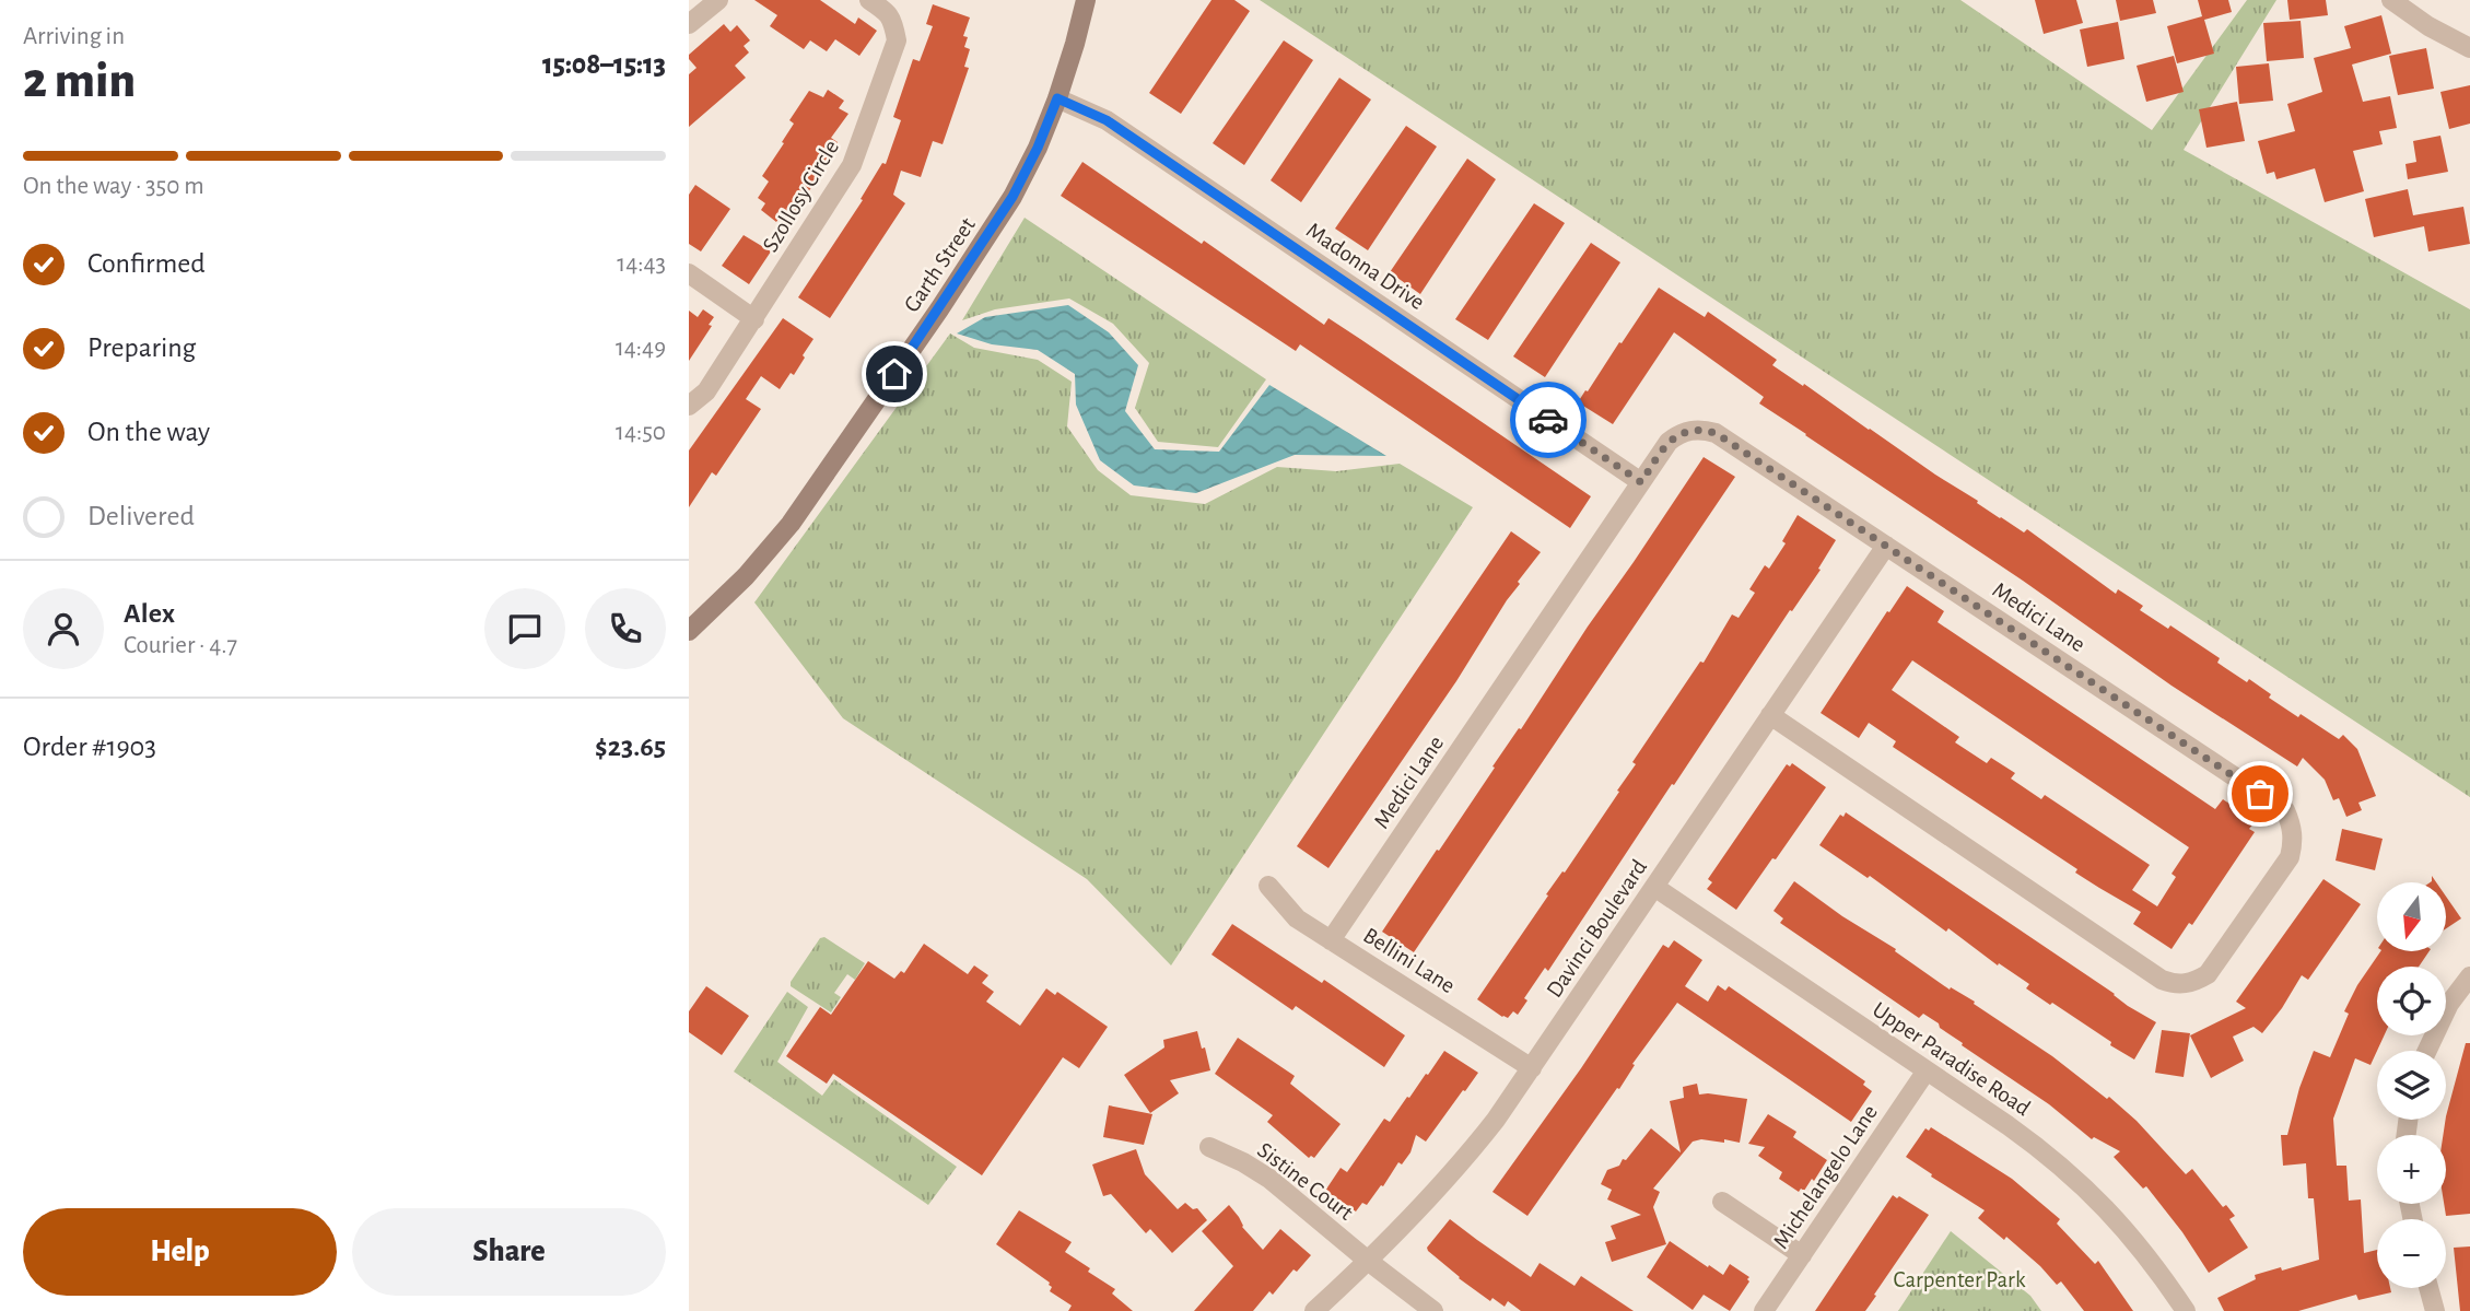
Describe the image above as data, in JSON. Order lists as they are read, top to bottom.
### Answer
{
  "streets": {
    "street": [
      "Szollosy Circle",
      "Garth Street",
      "Madonna Drive",
      "Medici Lane",
      "Davinci Boulevard",
      "Bellini Lane",
      "Upper Paradise Road",
      "Michelangelo Lane",
      "Sistine Court"
    ]
  },
  "crossings": [
    ["Garth Street", "Madonna Drive"],
    ["Madonna Drive", "Medici Lane"],
    ["Medici Lane", "Davinci Boulevard"],
    ["Medici Lane", "Bellini Lane"],
    ["Davinci Boulevard", "Bellini Lane"],
    ["Davinci Boulevard", "Upper Paradise Road"],
    ["Davinci Boulevard", "Sistine Court"],
    ["Upper Paradise Road", "Michelangelo Lane"]
  ],
  "parks": ["Carpenter Park"],
  "north": "bottom",
  "page": {
    "heading": ["2 min", "Arriving in", "15:08–15:13"],
    "panel": [
      "Alex",
      "Courier · 4.7",
      "Order #1903",
      "$23.65"
    ],
    "bar": "On the way · 350 m",
    "list": [
      ["Confirmed", "14:43"],
      ["Preparing", "14:49"],
      ["On the way", "14:50"],
      "Delivered"
    ],
    "map_buttons": ["+", "−"],
    "buttons": ["Help", "Share"]
  }
}
